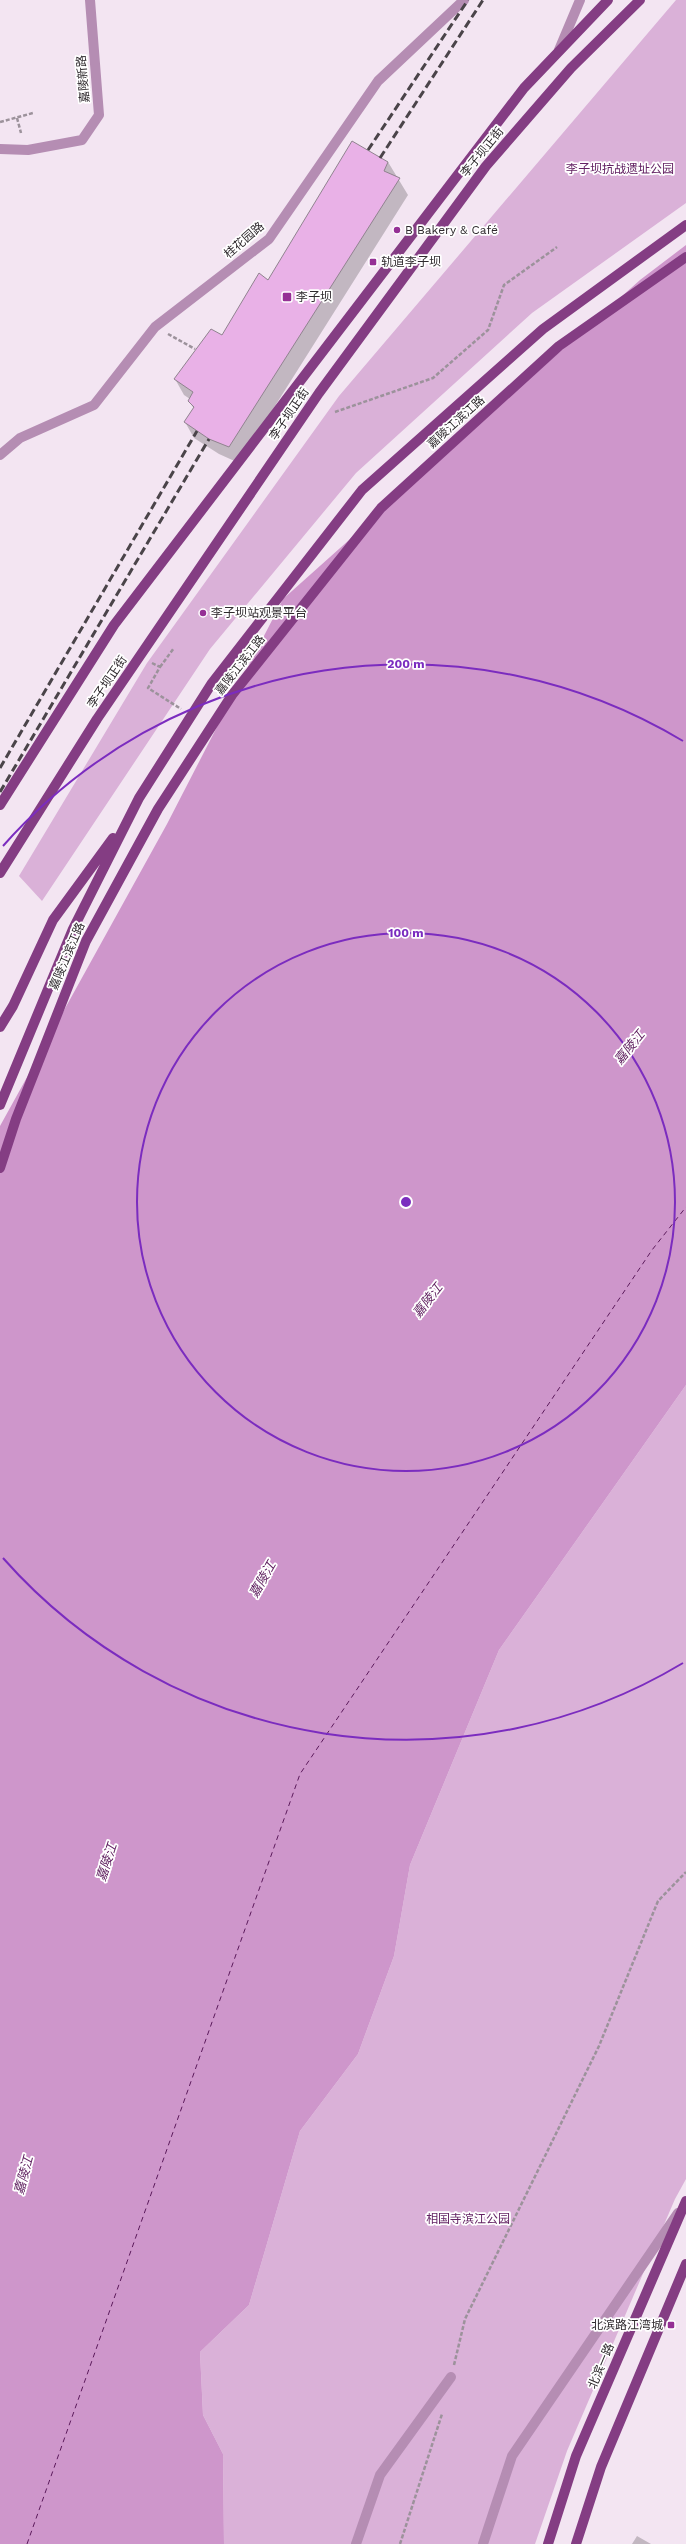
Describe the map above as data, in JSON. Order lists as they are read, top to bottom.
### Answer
{
  "streets": {
    "main road": ["李子坝正街", "嘉陵江滨江路", "北滨一路"],
    "street": ["嘉陵新路", "桂花园路"]
  },
  "water": ["嘉陵江"],
  "parks": ["李子坝抗战遗址公园", "相国寺滨江公园"],
  "places": {
    "other": ["B Bakery & Café", "李子坝站观景平台"],
    "transit": ["轨道李子坝", "李子坝", "北滨路江湾城"]
  },
  "rings": ["200 m", "100 m"]
}
